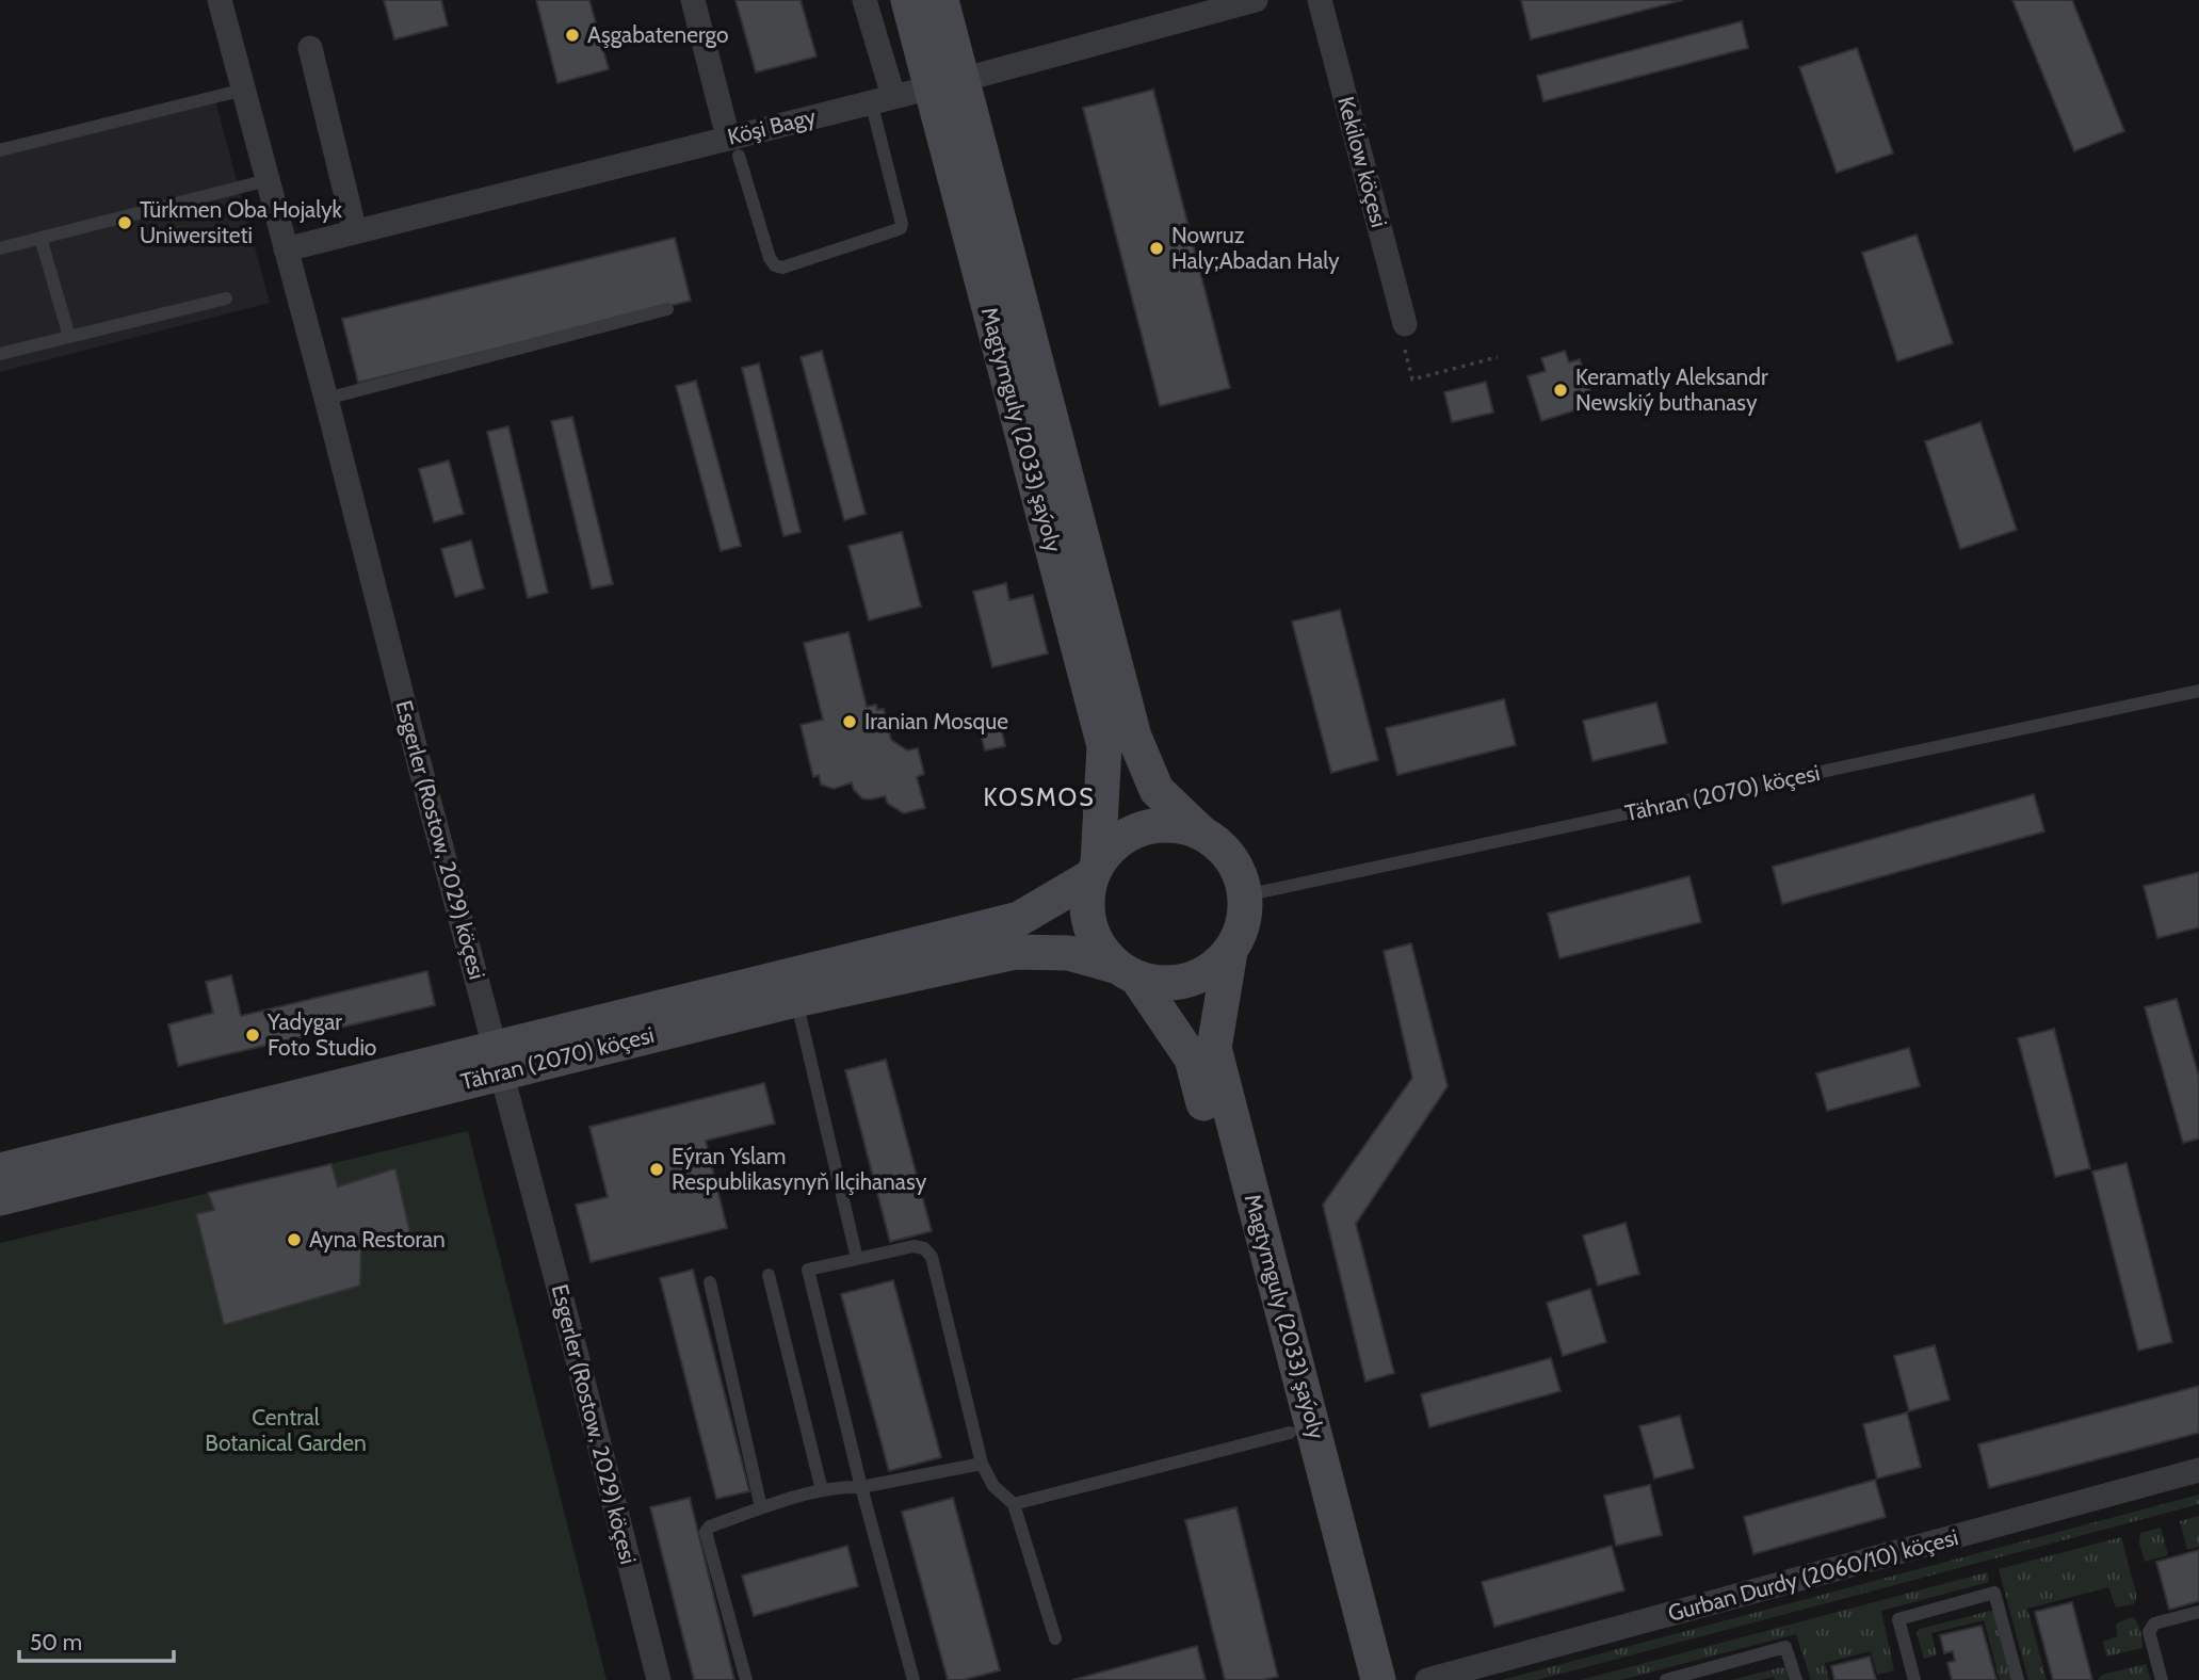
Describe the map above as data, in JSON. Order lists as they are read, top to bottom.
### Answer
{
  "streets": {
    "main road": ["Magtymguly (2033) şaýoly", "Tähran (2070) köçesi"],
    "street": [
      "Köşi Bagy",
      "Kekilow köçesi",
      "Esgerler (Rostow, 2029) köçesi",
      "Gurban Durdy (2060/10) köçesi"
    ]
  },
  "crossings": [
    ["Köşi Bagy", "Magtymguly (2033) şaýoly"],
    ["Köşi Bagy", "Esgerler (Rostow, 2029) köçesi"],
    ["Magtymguly (2033) şaýoly", "Tähran (2070) köçesi"],
    ["Tähran (2070) köçesi", "Esgerler (Rostow, 2029) köçesi"]
  ],
  "districts": ["KOSMOS"],
  "parks": ["Central Botanical Garden"],
  "places": [
    "Aşgabatenergo",
    "Türkmen Oba Hojalyk Uniwersiteti",
    "Nowruz Haly;Abadan Haly",
    "Keramatly Aleksandr Newskiý buthanasy",
    "Iranian Mosque",
    "Yadygar Foto Studio",
    "Eýran Yslam Respublikasynyň Ilçihanasy",
    "Ayna Restoran"
  ],
  "scale_bar": "50 m"
}
